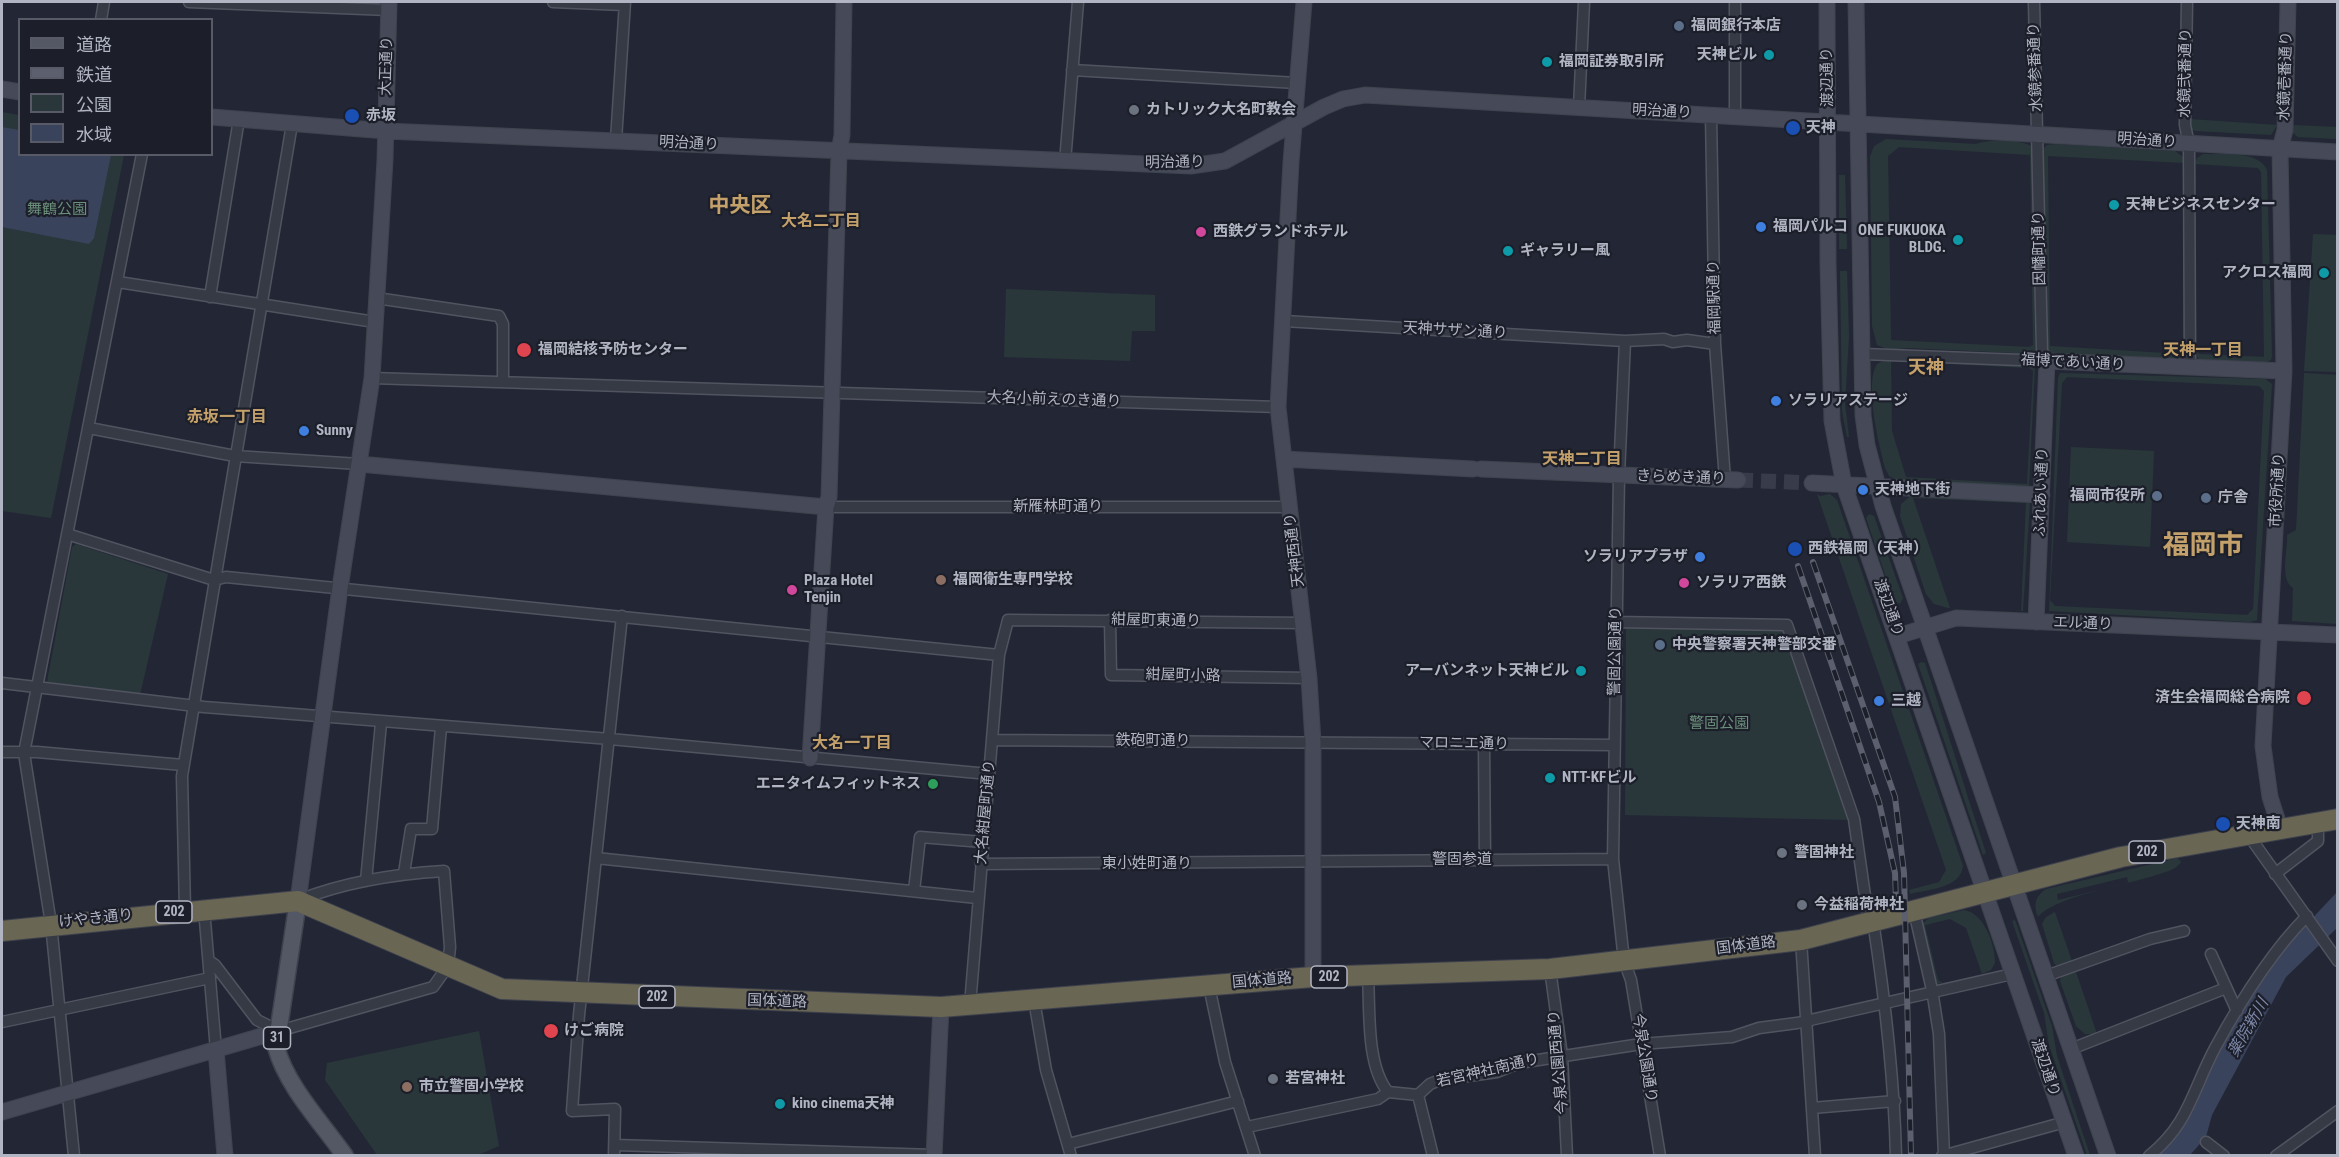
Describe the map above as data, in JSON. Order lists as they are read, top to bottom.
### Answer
{
  "streets": {
    "highway": ["202", "けやき通り", "国体道路"],
    "main road": ["31"],
    "street": [
      "大正通り",
      "水鏡参番通り",
      "水鏡弐番通り",
      "水鏡壱番通り",
      "渡辺通り",
      "明治通り",
      "因幡町通り",
      "福岡駅通り",
      "天神サザン通り",
      "福博であい通り",
      "大名小前えのき通り",
      "きらめき通り",
      "市役所通り",
      "ふれあい通り",
      "新雁林町通り",
      "天神西通り",
      "紺屋町東通り",
      "エル通り",
      "警固公園通り",
      "紺屋町小路",
      "鉄砲町通り",
      "マロニエ通り",
      "大名紺屋町通り",
      "警固参道",
      "東小姓町通り",
      "今泉公園通り",
      "今泉公園西通り",
      "若宮神社南通り"
    ]
  },
  "crossings": [
    ["大正通り", "明治通り"],
    ["大正通り", "大名小前えのき通り"],
    ["大正通り", "けやき通り"],
    ["大正通り", "国体道路"],
    ["大正通り", "31"],
    ["水鏡参番通り", "明治通り"],
    ["水鏡参番通り", "因幡町通り"],
    ["水鏡弐番通り", "明治通り"],
    ["水鏡弐番通り", "福博であい通り"],
    ["水鏡壱番通り", "明治通り"],
    ["水鏡壱番通り", "市役所通り"],
    ["渡辺通り", "明治通り"],
    ["渡辺通り", "福博であい通り"],
    ["渡辺通り", "エル通り"],
    ["渡辺通り", "国体道路"],
    ["渡辺通り", "若宮神社南通り"],
    ["明治通り", "因幡町通り"],
    ["明治通り", "福岡駅通り"],
    ["明治通り", "市役所通り"],
    ["明治通り", "天神西通り"],
    ["因幡町通り", "福博であい通り"],
    ["因幡町通り", "ふれあい通り"],
    ["福岡駅通り", "天神サザン通り"],
    ["福岡駅通り", "きらめき通り"],
    ["天神サザン通り", "天神西通り"],
    ["天神サザン通り", "警固公園通り"],
    ["福博であい通り", "市役所通り"],
    ["福博であい通り", "ふれあい通り"],
    ["大名小前えのき通り", "天神西通り"],
    ["きらめき通り", "天神西通り"],
    ["きらめき通り", "警固公園通り"],
    ["市役所通り", "エル通り"],
    ["市役所通り", "国体道路"],
    ["ふれあい通り", "エル通り"],
    ["新雁林町通り", "天神西通り"],
    ["天神西通り", "紺屋町東通り"],
    ["天神西通り", "紺屋町小路"],
    ["天神西通り", "鉄砲町通り"],
    ["天神西通り", "マロニエ通り"],
    ["天神西通り", "警固参道"],
    ["天神西通り", "東小姓町通り"],
    ["天神西通り", "国体道路"],
    ["紺屋町東通り", "紺屋町小路"],
    ["紺屋町東通り", "大名紺屋町通り"],
    ["警固公園通り", "マロニエ通り"],
    ["警固公園通り", "警固参道"],
    ["警固公園通り", "国体道路"],
    ["警固公園通り", "今泉公園通り"],
    ["鉄砲町通り", "マロニエ通り"],
    ["鉄砲町通り", "大名紺屋町通り"],
    ["大名紺屋町通り", "東小姓町通り"],
    ["大名紺屋町通り", "国体道路"],
    ["警固参道", "東小姓町通り"],
    ["けやき通り", "国体道路"],
    ["けやき通り", "31"],
    ["国体道路", "31"],
    ["国体道路", "今泉公園通り"],
    ["国体道路", "今泉公園西通り"],
    ["今泉公園通り", "若宮神社南通り"],
    ["今泉公園西通り", "若宮神社南通り"]
  ],
  "districts": [
    "中央区",
    "大名二丁目",
    "天神一丁目",
    "天神",
    "赤坂一丁目",
    "天神二丁目",
    "福岡市",
    "大名一丁目"
  ],
  "water": ["薬院新川"],
  "parks": ["舞鶴公園", "警固公園"],
  "places": [
    "福岡銀行本店",
    "天神ビル",
    "福岡証券取引所",
    "カトリック大名町教会",
    "赤坂",
    "天神",
    "天神ビジネスセンター",
    "福岡パルコ",
    "西鉄グランドホテル",
    "ONE FUKUOKA BLDG.",
    "ギャラリー風",
    "アクロス福岡",
    "福岡結核予防センター",
    "ソラリアステージ",
    "Sunny",
    "天神地下街",
    "福岡市役所",
    "庁舎",
    "西鉄福岡（天神）",
    "ソラリアプラザ",
    "福岡衛生専門学校",
    "ソラリア西鉄",
    "Plaza Hotel Tenjin",
    "中央警察署天神警部交番",
    "アーバンネット天神ビル",
    "済生会福岡総合病院",
    "三越",
    "NTT-KFビル",
    "エニタイムフィットネス",
    "天神南",
    "警固神社",
    "今益稲荷神社",
    "けご病院",
    "若宮神社",
    "市立警固小学校",
    "kino cinema天神"
  ],
  "legend": [
    "道路",
    "鉄道",
    "公園",
    "水域"
  ]
}
